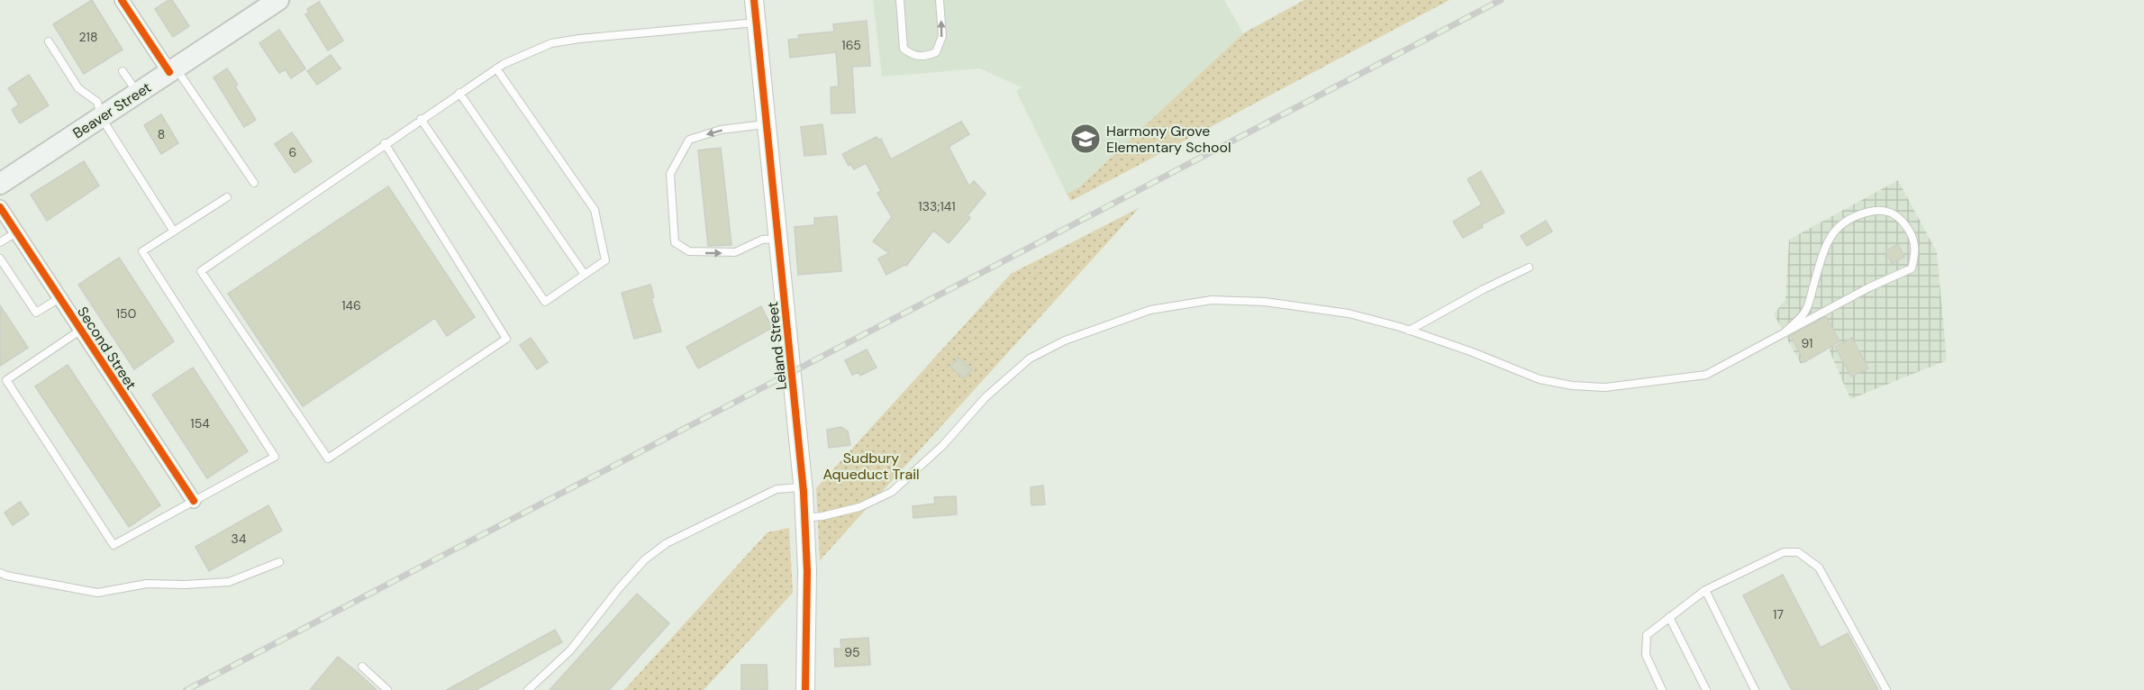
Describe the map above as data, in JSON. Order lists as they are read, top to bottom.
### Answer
{
  "streets": {
    "main road": ["Beaver Street"],
    "street": ["Leland Street", "Second Street"]
  },
  "parks": ["Sudbury Aqueduct Trail"],
  "places": {
    "school or university": ["Harmony Grove Elementary School"]
  },
  "house_numbers": [
    "218",
    "165",
    "8",
    "6",
    "133;141",
    "146",
    "150",
    "91",
    "154",
    "34",
    "17",
    "95"
  ]
}
